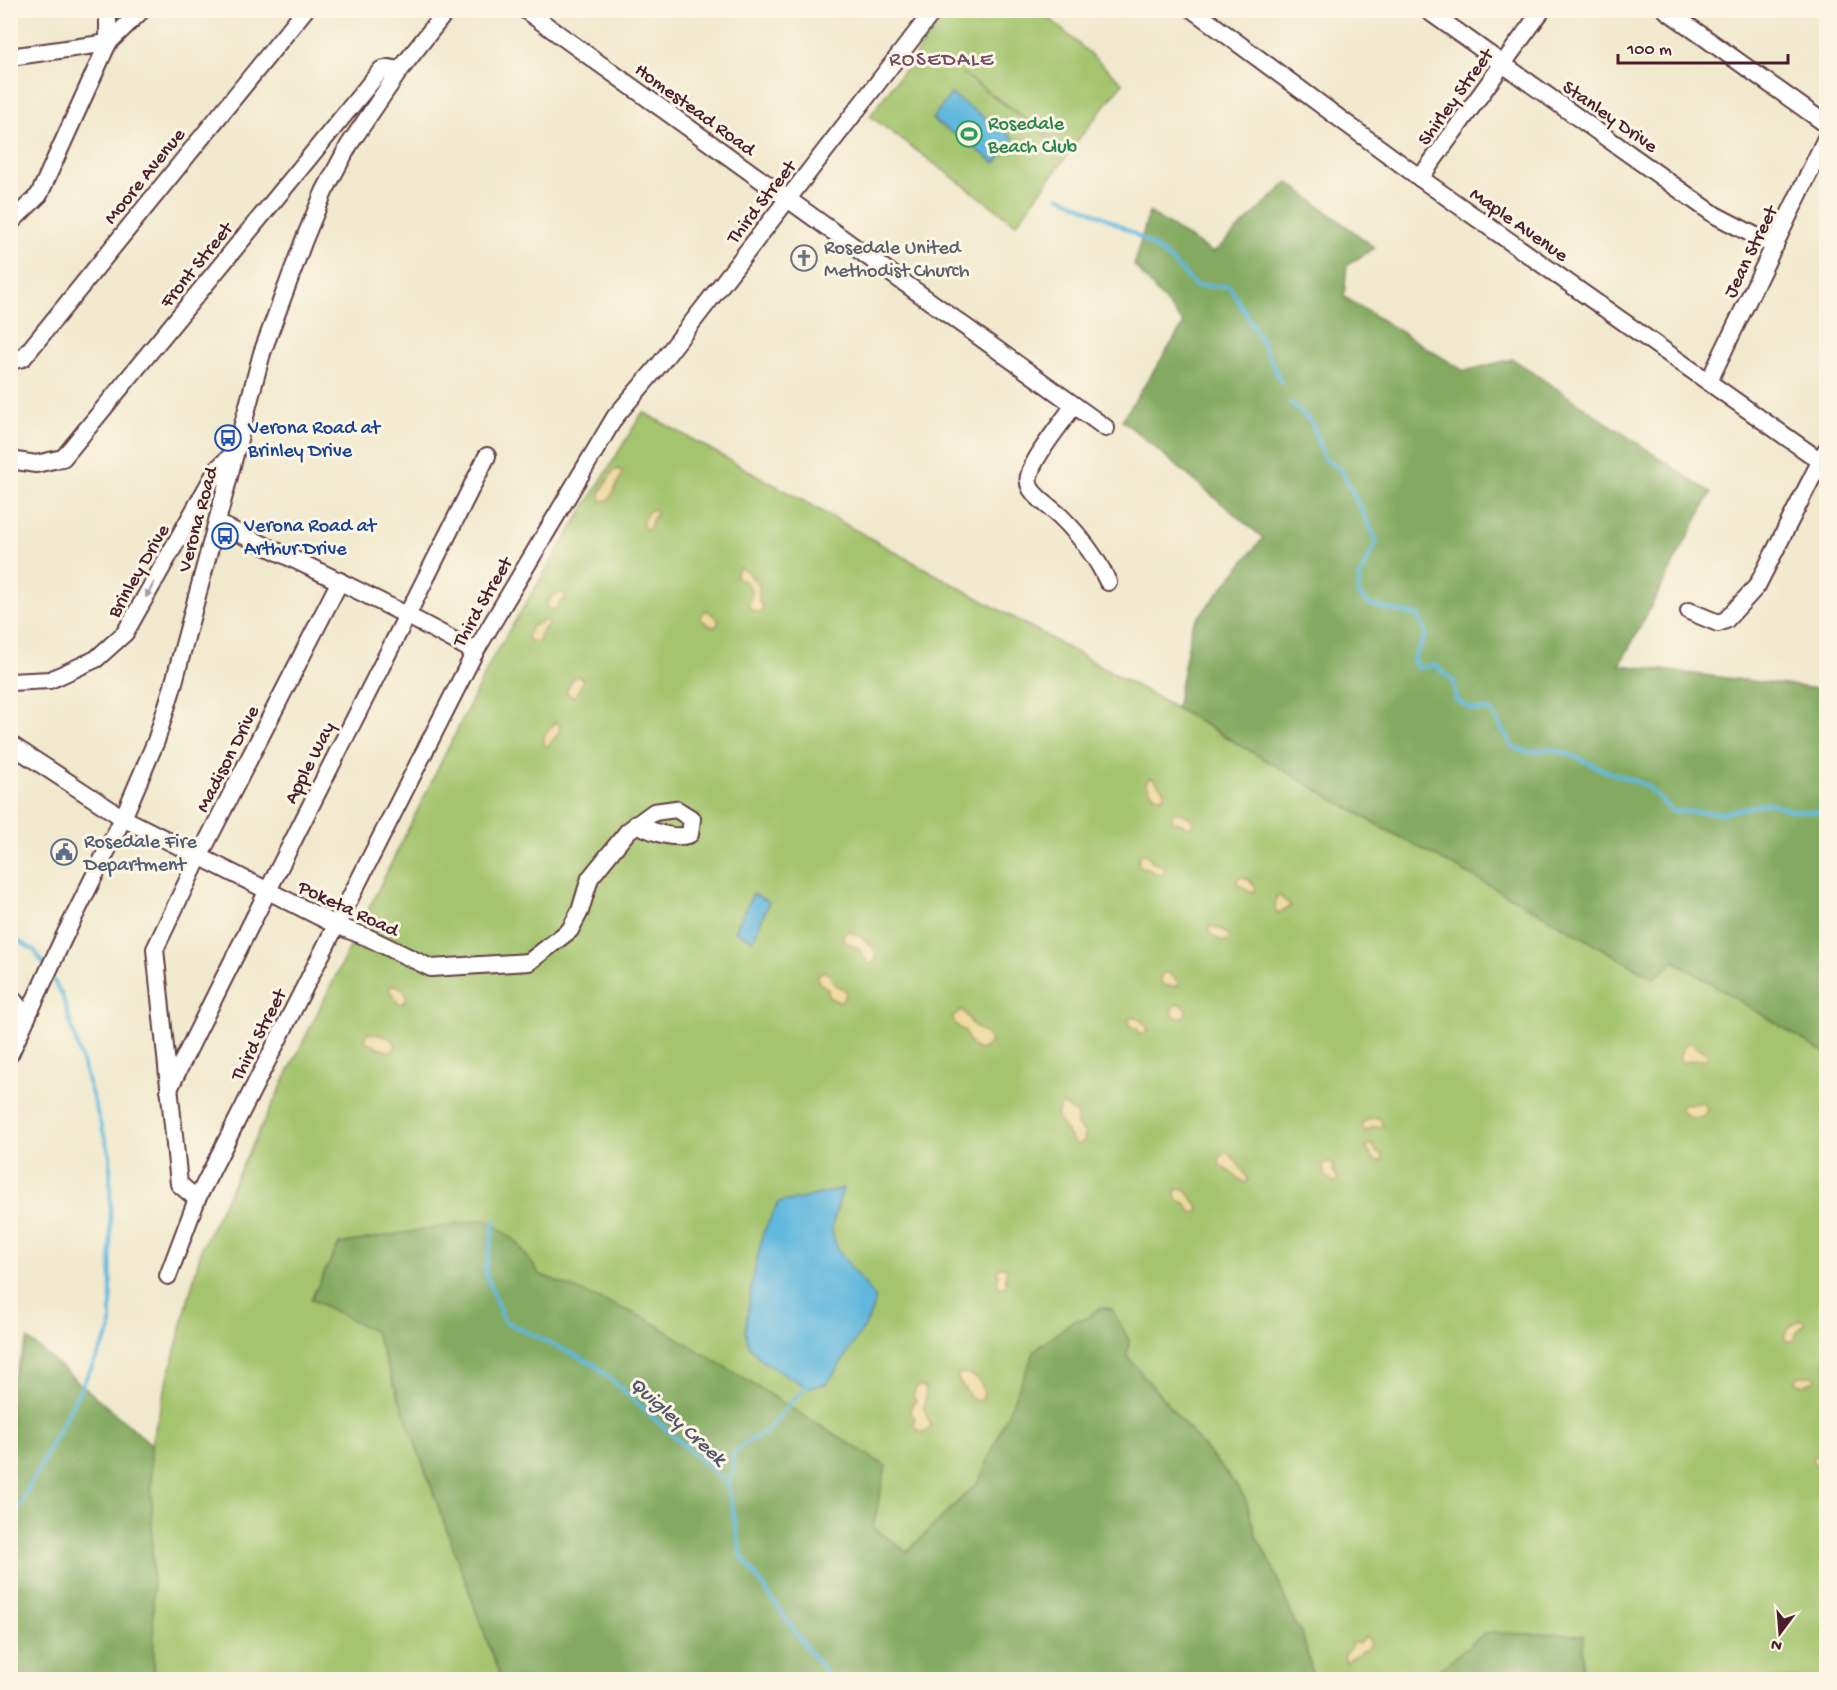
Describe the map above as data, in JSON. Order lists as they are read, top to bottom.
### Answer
{
  "streets": {
    "street": [
      "Shirley Street",
      "Homestead Road",
      "Stanley Drive",
      "Moore Avenue",
      "Third Street",
      "Maple Avenue",
      "Jean Street",
      "Front Street",
      "Verona Road",
      "Brinley Drive",
      "Madison Drive",
      "Apple Way",
      "Poketa Road"
    ]
  },
  "crossings": [
    ["Shirley Street", "Stanley Drive"],
    ["Shirley Street", "Maple Avenue"],
    ["Homestead Road", "Third Street"],
    ["Stanley Drive", "Jean Street"],
    ["Third Street", "Madison Drive"],
    ["Third Street", "Poketa Road"],
    ["Maple Avenue", "Jean Street"],
    ["Front Street", "Verona Road"],
    ["Verona Road", "Brinley Drive"],
    ["Verona Road", "Poketa Road"],
    ["Madison Drive", "Apple Way"],
    ["Madison Drive", "Poketa Road"],
    ["Apple Way", "Poketa Road"]
  ],
  "one_way": ["Brinley Drive"],
  "districts": ["ROSEDALE"],
  "water": ["Quigley Creek"],
  "places": {
    "sports": ["Rosedale Beach Club"],
    "church": ["Rosedale United Methodist Church"],
    "bus stop": ["Verona Road at Brinley Drive", "Verona Road at Arthur Drive"],
    "public building": ["Rosedale Fire Department"]
  },
  "scale_bar": "100 m",
  "north": "bottom"
}
